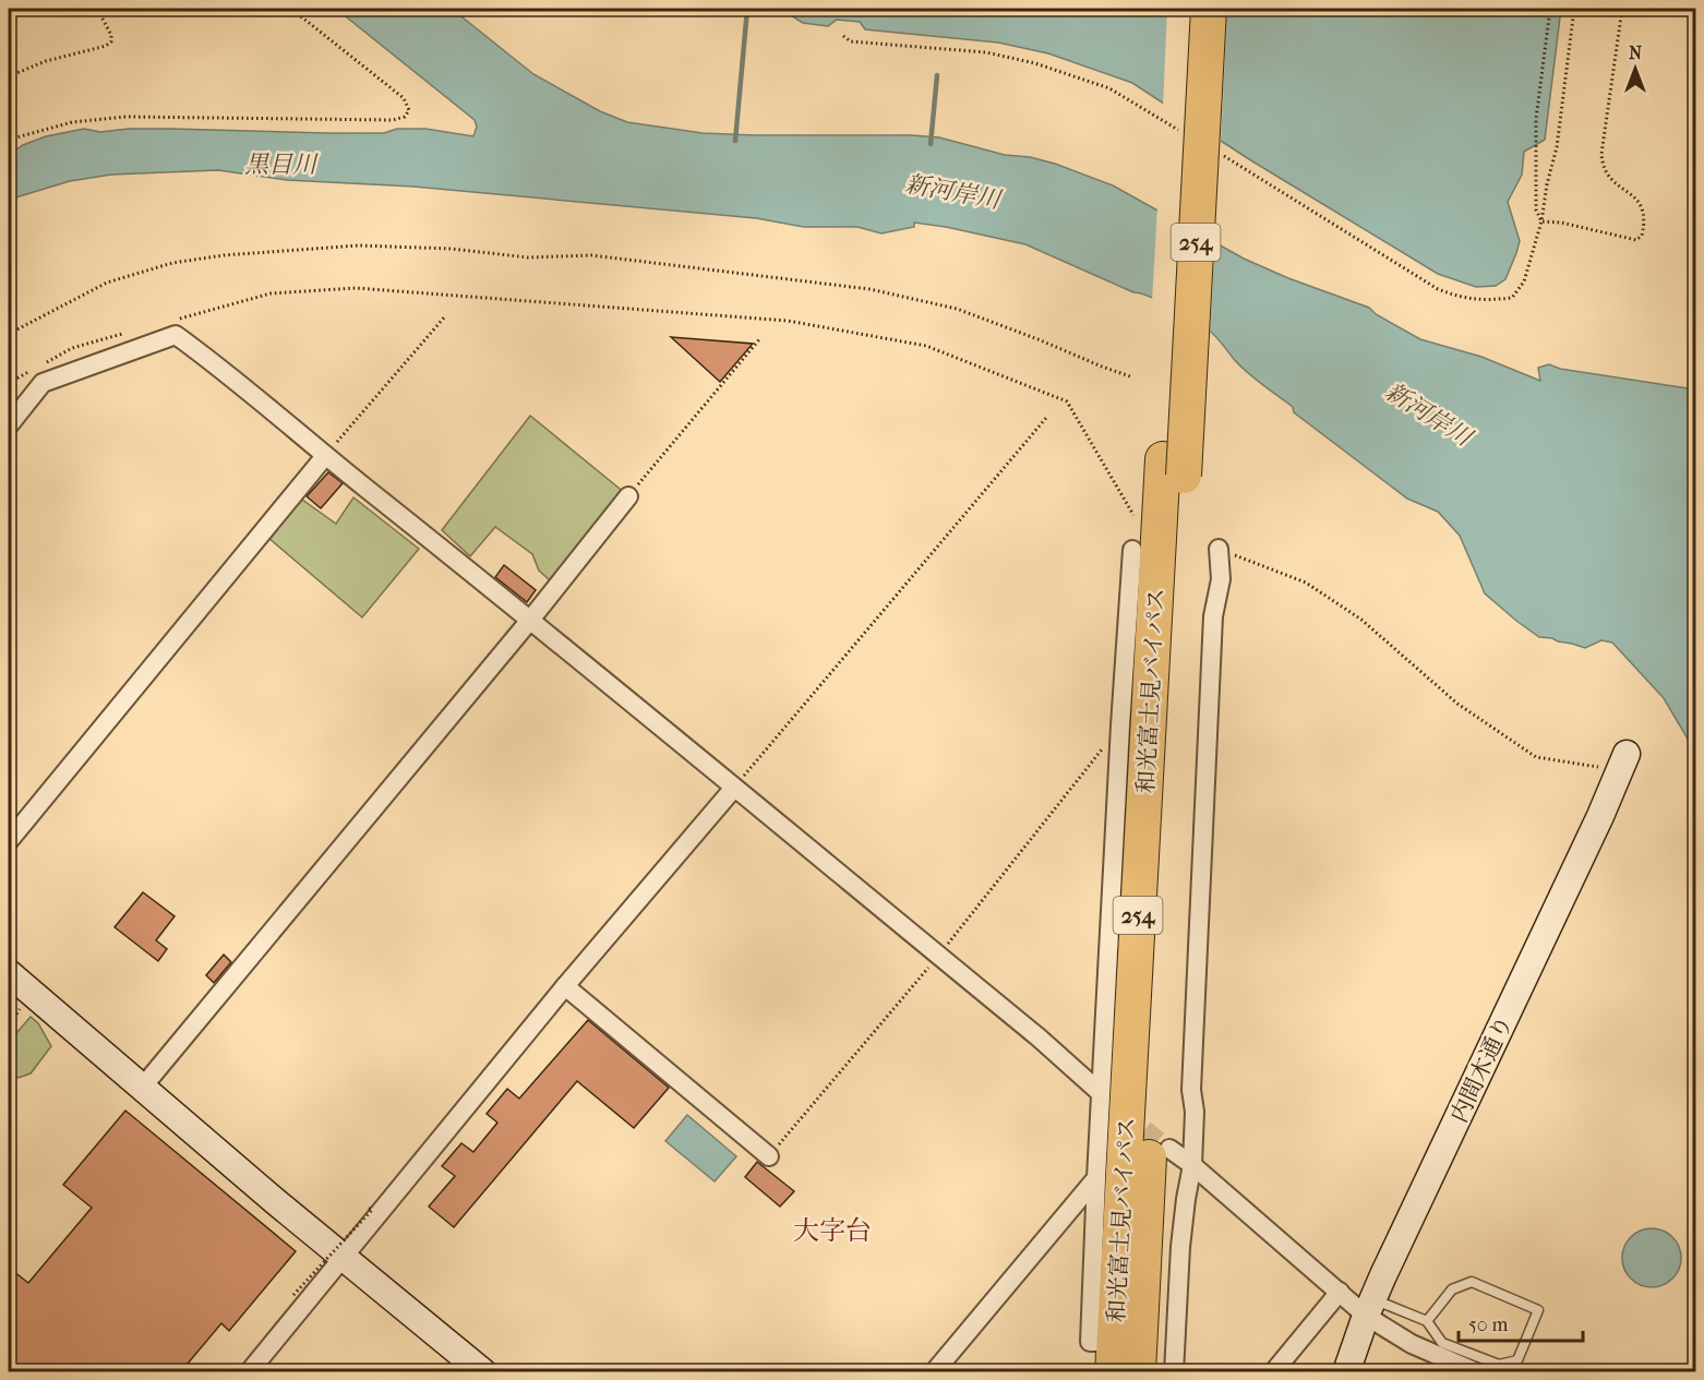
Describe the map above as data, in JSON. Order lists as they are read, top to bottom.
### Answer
{
  "streets": {
    "highway": ["254", "和光富士見バイパス"],
    "street": ["内間木通り"]
  },
  "districts": ["大字台"],
  "water": ["黒目川", "新河岸川"],
  "scale_bar": "50 m",
  "north": "top"
}
